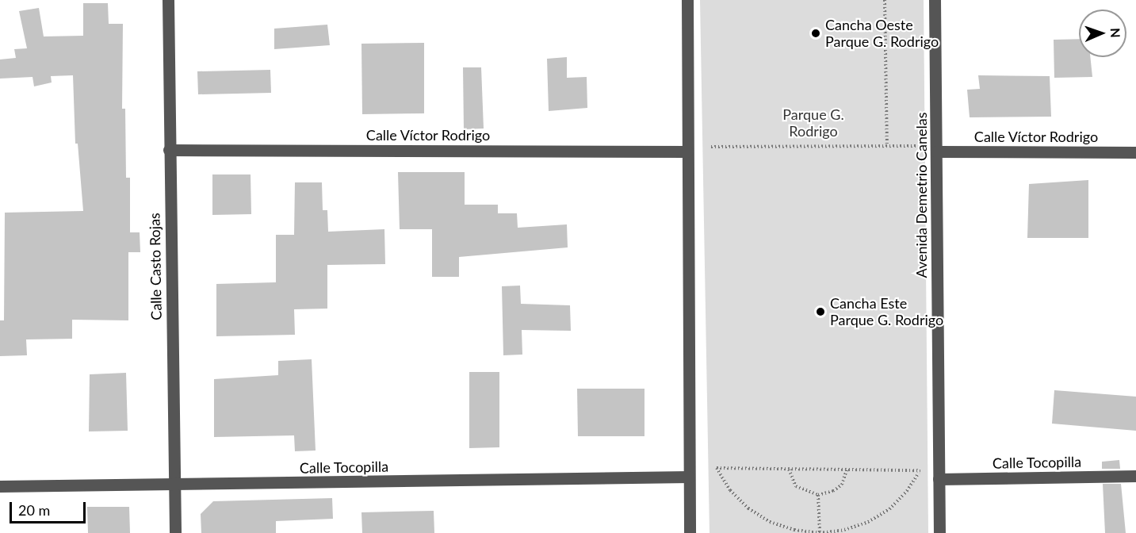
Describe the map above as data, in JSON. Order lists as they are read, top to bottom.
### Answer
{
  "streets": {
    "street": [
      "Calle Víctor Rodrigo",
      "Avenida Demetrio Canelas",
      "Calle Casto Rojas",
      "Calle Tocopilla"
    ]
  },
  "crossings": [
    ["Calle Víctor Rodrigo", "Avenida Demetrio Canelas"],
    ["Calle Víctor Rodrigo", "Calle Casto Rojas"],
    ["Avenida Demetrio Canelas", "Calle Tocopilla"],
    ["Calle Casto Rojas", "Calle Tocopilla"]
  ],
  "parks": ["Parque G. Rodrigo"],
  "places": ["Cancha Oeste Parque G. Rodrigo", "Cancha Este Parque G. Rodrigo"],
  "scale_bar": "20 m",
  "north": "right"
}
